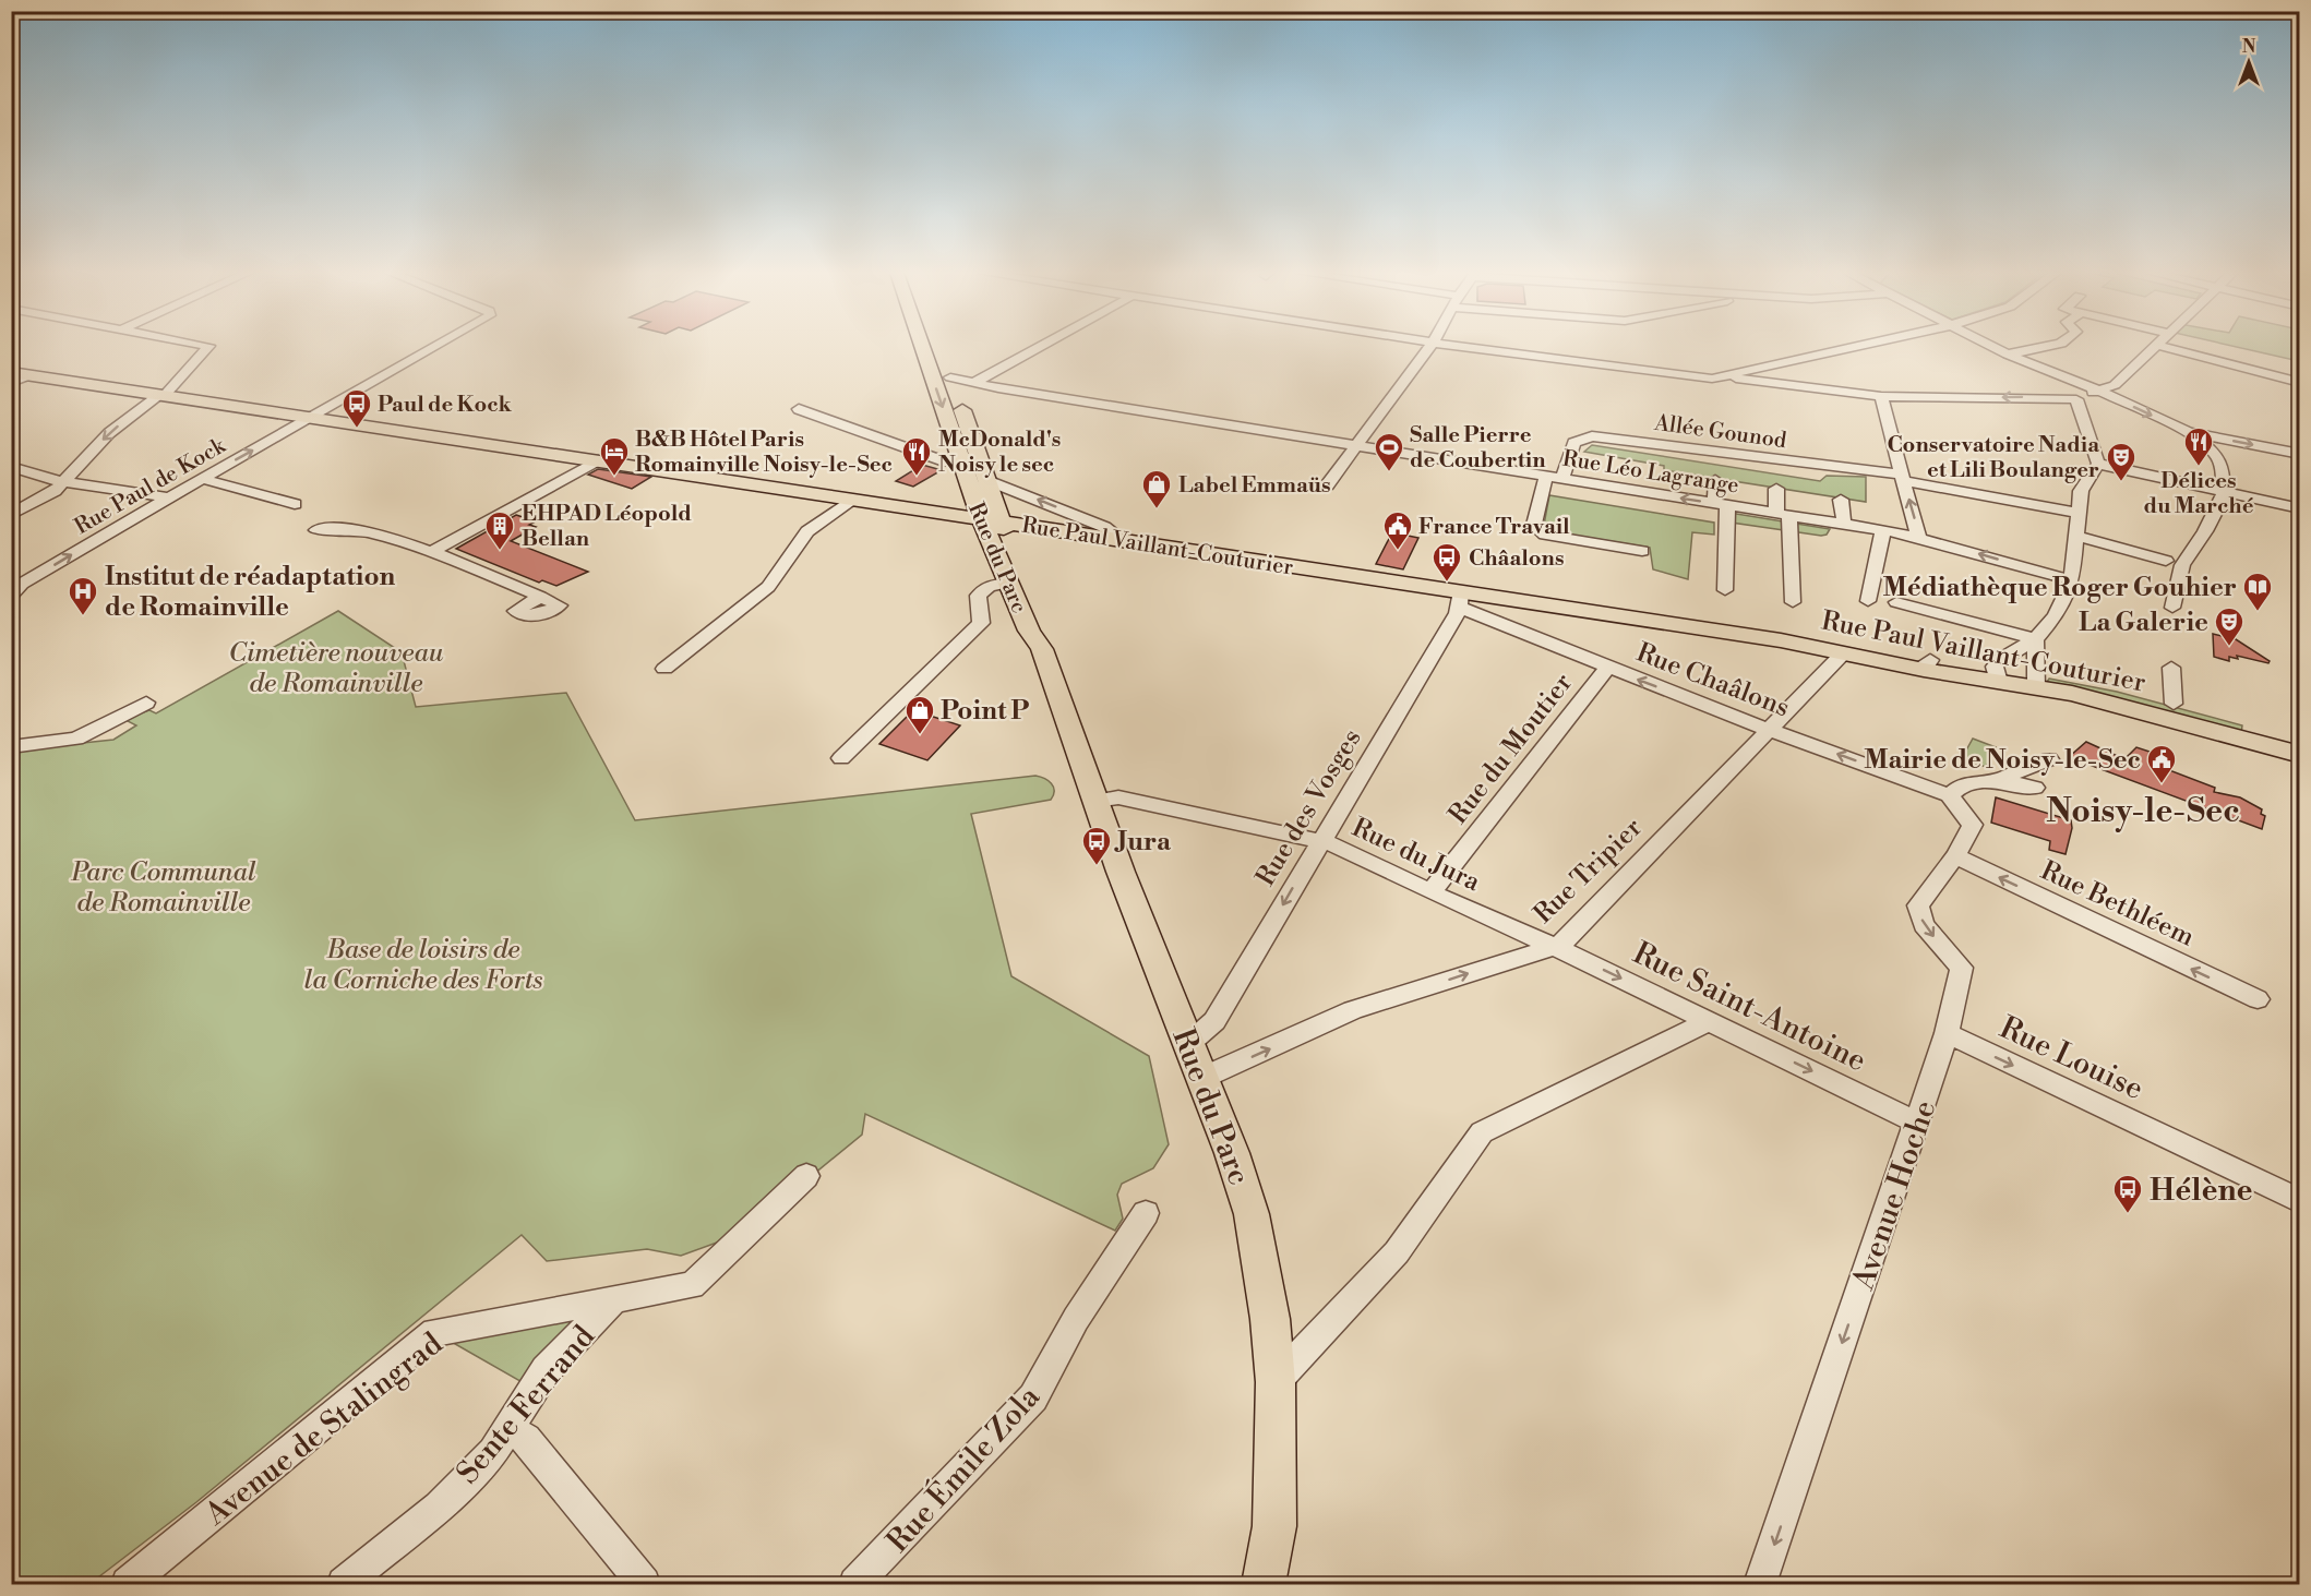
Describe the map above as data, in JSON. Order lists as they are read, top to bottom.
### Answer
{
  "streets": {
    "main road": ["Rue Paul Vaillant-Couturier", "Rue du Parc"],
    "street": [
      "Allée Gounod",
      "Rue Léo Lagrange",
      "Rue Paul de Kock",
      "Rue Chaâlons",
      "Rue du Moutier",
      "Rue des Vosges",
      "Rue du Jura",
      "Rue Tripier",
      "Rue Bethléem",
      "Rue Saint-Antoine",
      "Rue Louise",
      "Avenue Hoche",
      "Sente Ferrand",
      "Avenue de Stalingrad",
      "Rue Émile Zola"
    ]
  },
  "crossings": [
    ["Allée Gounod", "Rue Léo Lagrange"],
    ["Rue Léo Lagrange", "Rue du Parc"],
    ["Rue Paul de Kock", "Rue Paul Vaillant-Couturier"],
    ["Rue Paul Vaillant-Couturier", "Rue du Parc"],
    ["Rue Paul Vaillant-Couturier", "Rue Chaâlons"],
    ["Rue Paul Vaillant-Couturier", "Rue des Vosges"],
    ["Rue Paul Vaillant-Couturier", "Rue Tripier"],
    ["Rue du Parc", "Rue des Vosges"],
    ["Rue du Parc", "Rue du Jura"],
    ["Rue du Parc", "Rue Tripier"],
    ["Rue Chaâlons", "Rue du Moutier"],
    ["Rue Chaâlons", "Rue des Vosges"],
    ["Rue Chaâlons", "Rue Tripier"],
    ["Rue Chaâlons", "Avenue Hoche"],
    ["Rue du Moutier", "Rue du Jura"],
    ["Rue des Vosges", "Rue du Jura"],
    ["Rue du Jura", "Rue Tripier"],
    ["Rue du Jura", "Rue Saint-Antoine"],
    ["Rue Tripier", "Rue Saint-Antoine"],
    ["Rue Bethléem", "Avenue Hoche"],
    ["Rue Saint-Antoine", "Avenue Hoche"],
    ["Rue Louise", "Avenue Hoche"],
    ["Sente Ferrand", "Avenue de Stalingrad"]
  ],
  "one_way": [
    "Rue des Vosges",
    "Rue Bethléem",
    "Rue Saint-Antoine",
    "Rue Louise",
    "Avenue Hoche"
  ],
  "districts": ["Noisy-le-Sec"],
  "parks": ["Cimetière nouveau de Romainville", "Parc Communal de Romainville", "Base de loisirs de la Corniche des Forts"],
  "places": {
    "bus stop": [
      "Paul de Kock",
      "Châalons",
      "Jura",
      "Hélène"
    ],
    "restaurant": ["Délices du Marché", "McDonald's Noisy le sec"],
    "sports": ["Salle Pierre de Coubertin"],
    "hotel": ["B&B Hôtel Paris Romainville Noisy-le-Sec"],
    "theatre": ["Conservatoire Nadia et Lili Boulanger", "La Galerie"],
    "shop": ["Label Emmaüs", "Point P"],
    "building": ["EHPAD Léopold Bellan"],
    "public building": ["France Travail", "Mairie de Noisy-le-Sec"],
    "library": ["Médiathèque Roger Gouhier"],
    "hospital": ["Institut de réadaptation de Romainville"]
  },
  "north": "top"
}
